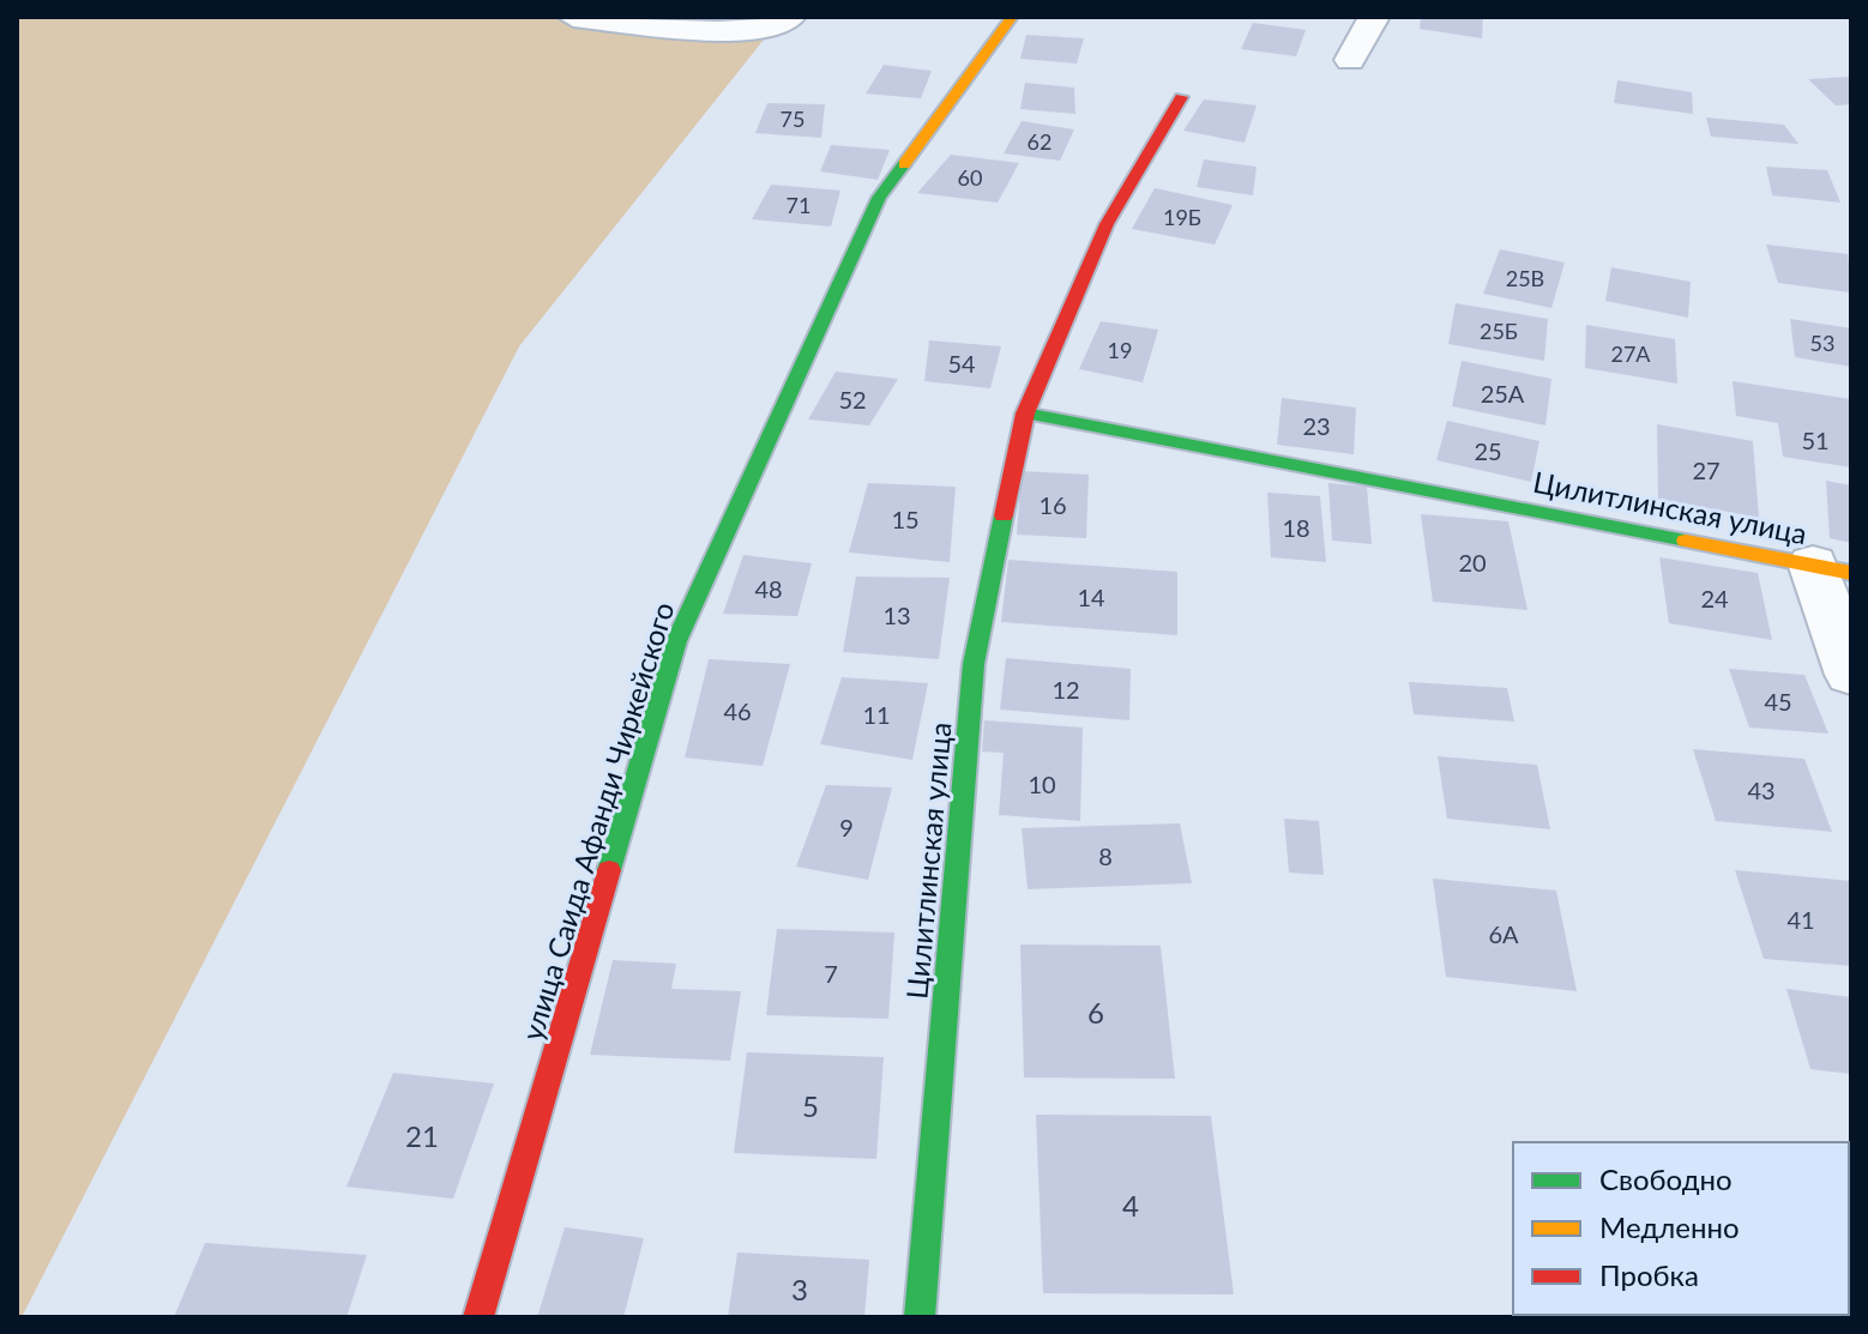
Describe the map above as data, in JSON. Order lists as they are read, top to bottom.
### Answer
{
  "streets": {
    "street": ["Цилитлинская улица", "улица Саида Афанди Чиркейского"]
  },
  "house_numbers": [
    "75",
    "62",
    "60",
    "71",
    "19Б",
    "25В",
    "25Б",
    "53",
    "19",
    "27А",
    "54",
    "25А",
    "52",
    "23",
    "51",
    "25",
    "27",
    "16",
    "15",
    "18",
    "20",
    "48",
    "14",
    "24",
    "13",
    "12",
    "45",
    "46",
    "11",
    "10",
    "43",
    "9",
    "8",
    "41",
    "6А",
    "7",
    "6",
    "5",
    "21",
    "4",
    "3"
  ],
  "legend": ["Свободно", "Медленно", "Пробка"]
}
